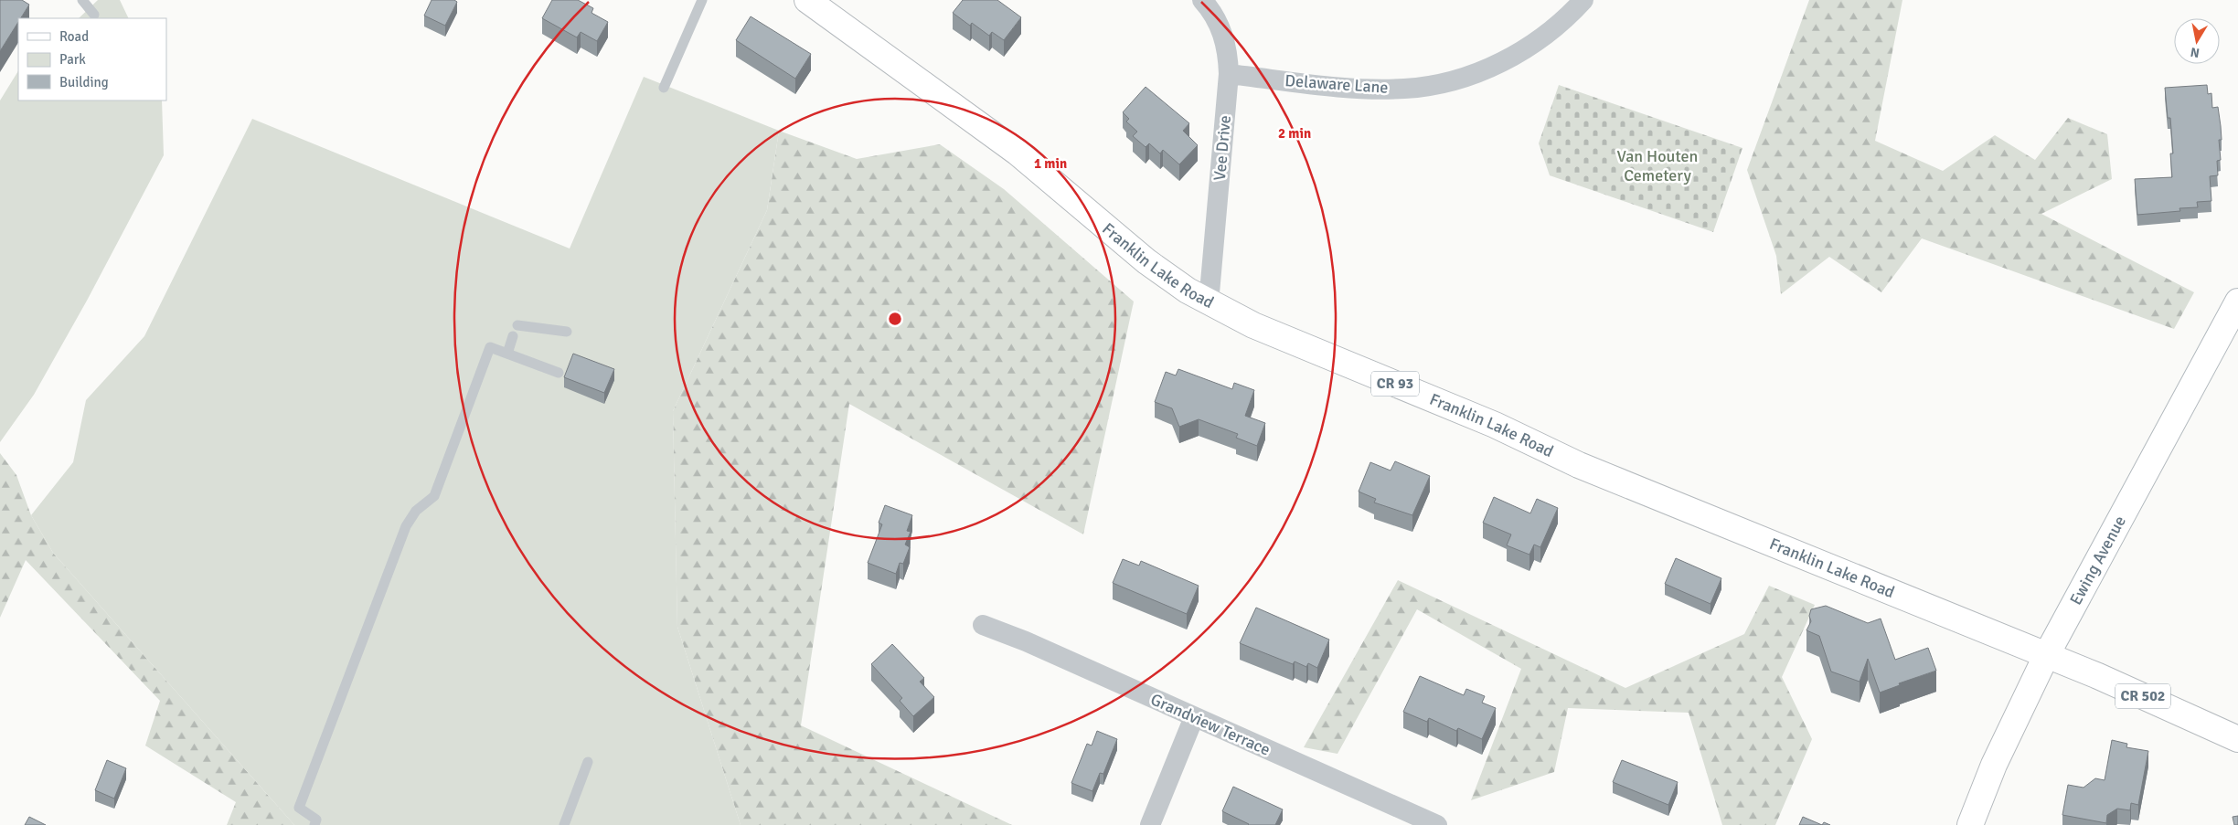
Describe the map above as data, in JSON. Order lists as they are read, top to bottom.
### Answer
{
  "streets": {
    "main road": [
      "Franklin Lake Road",
      "CR 93",
      "Ewing Avenue",
      "CR 502"
    ],
    "street": ["Delaware Lane", "Vee Drive", "Grandview Terrace"]
  },
  "crossings": [
    ["Delaware Lane", "Vee Drive"],
    ["Vee Drive", "Franklin Lake Road"],
    ["Franklin Lake Road", "Ewing Avenue"]
  ],
  "parks": ["Van Houten Cemetery"],
  "legend": ["Road", "Park", "Building"],
  "north": "bottom",
  "rings": ["2 min", "1 min"]
}
